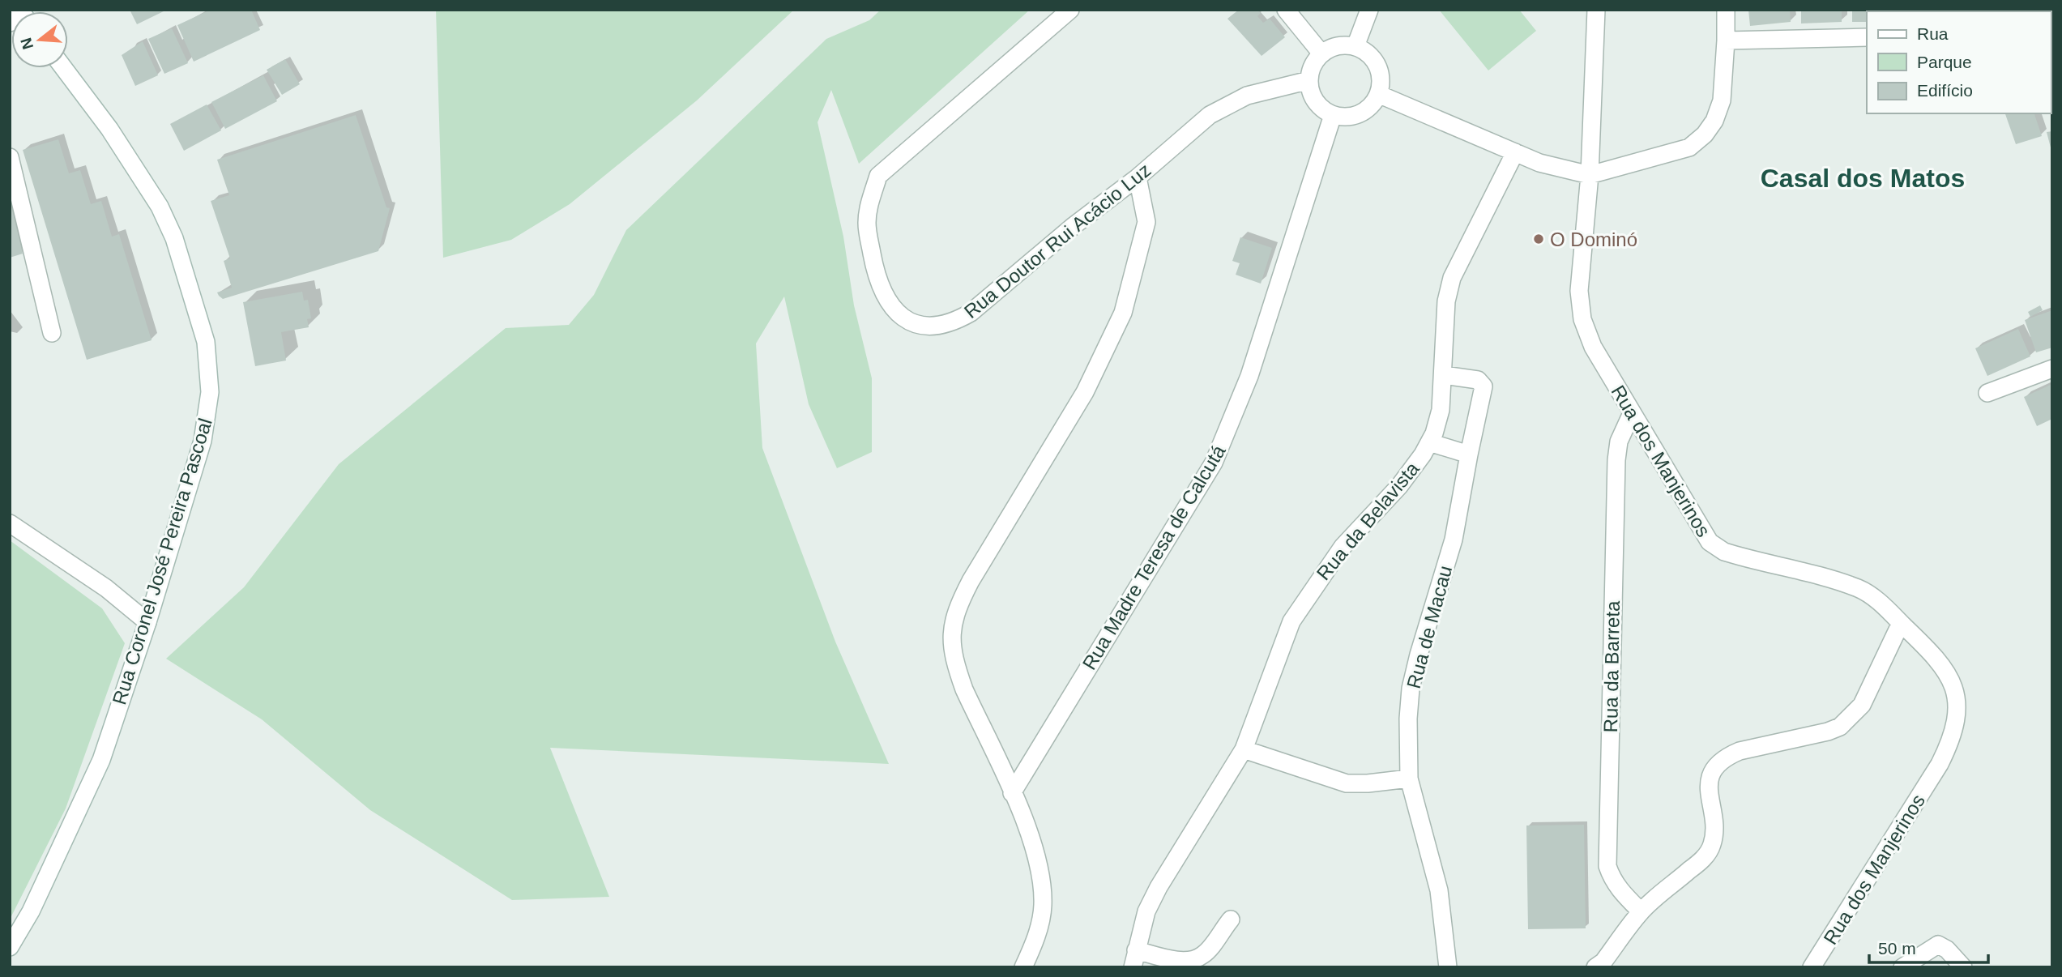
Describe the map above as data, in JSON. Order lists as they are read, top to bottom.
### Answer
{
  "streets": {
    "street": [
      "Rua Doutor Rui Acácio Luz",
      "Rua dos Manjerinos",
      "Rua da Belavista",
      "Rua Madre Teresa de Calcutá",
      "Rua Coronel José Pereira Pascoal",
      "Rua de Macau",
      "Rua da Barreta"
    ]
  },
  "crossings": [
    ["Rua Doutor Rui Acácio Luz", "Rua Madre Teresa de Calcutá"],
    ["Rua dos Manjerinos", "Rua da Barreta"],
    ["Rua da Belavista", "Rua de Macau"]
  ],
  "districts": ["Casal dos Matos"],
  "places": ["O Dominó"],
  "legend": ["Rua", "Parque", "Edifício"],
  "scale_bar": "50 m",
  "north": "left"
}
